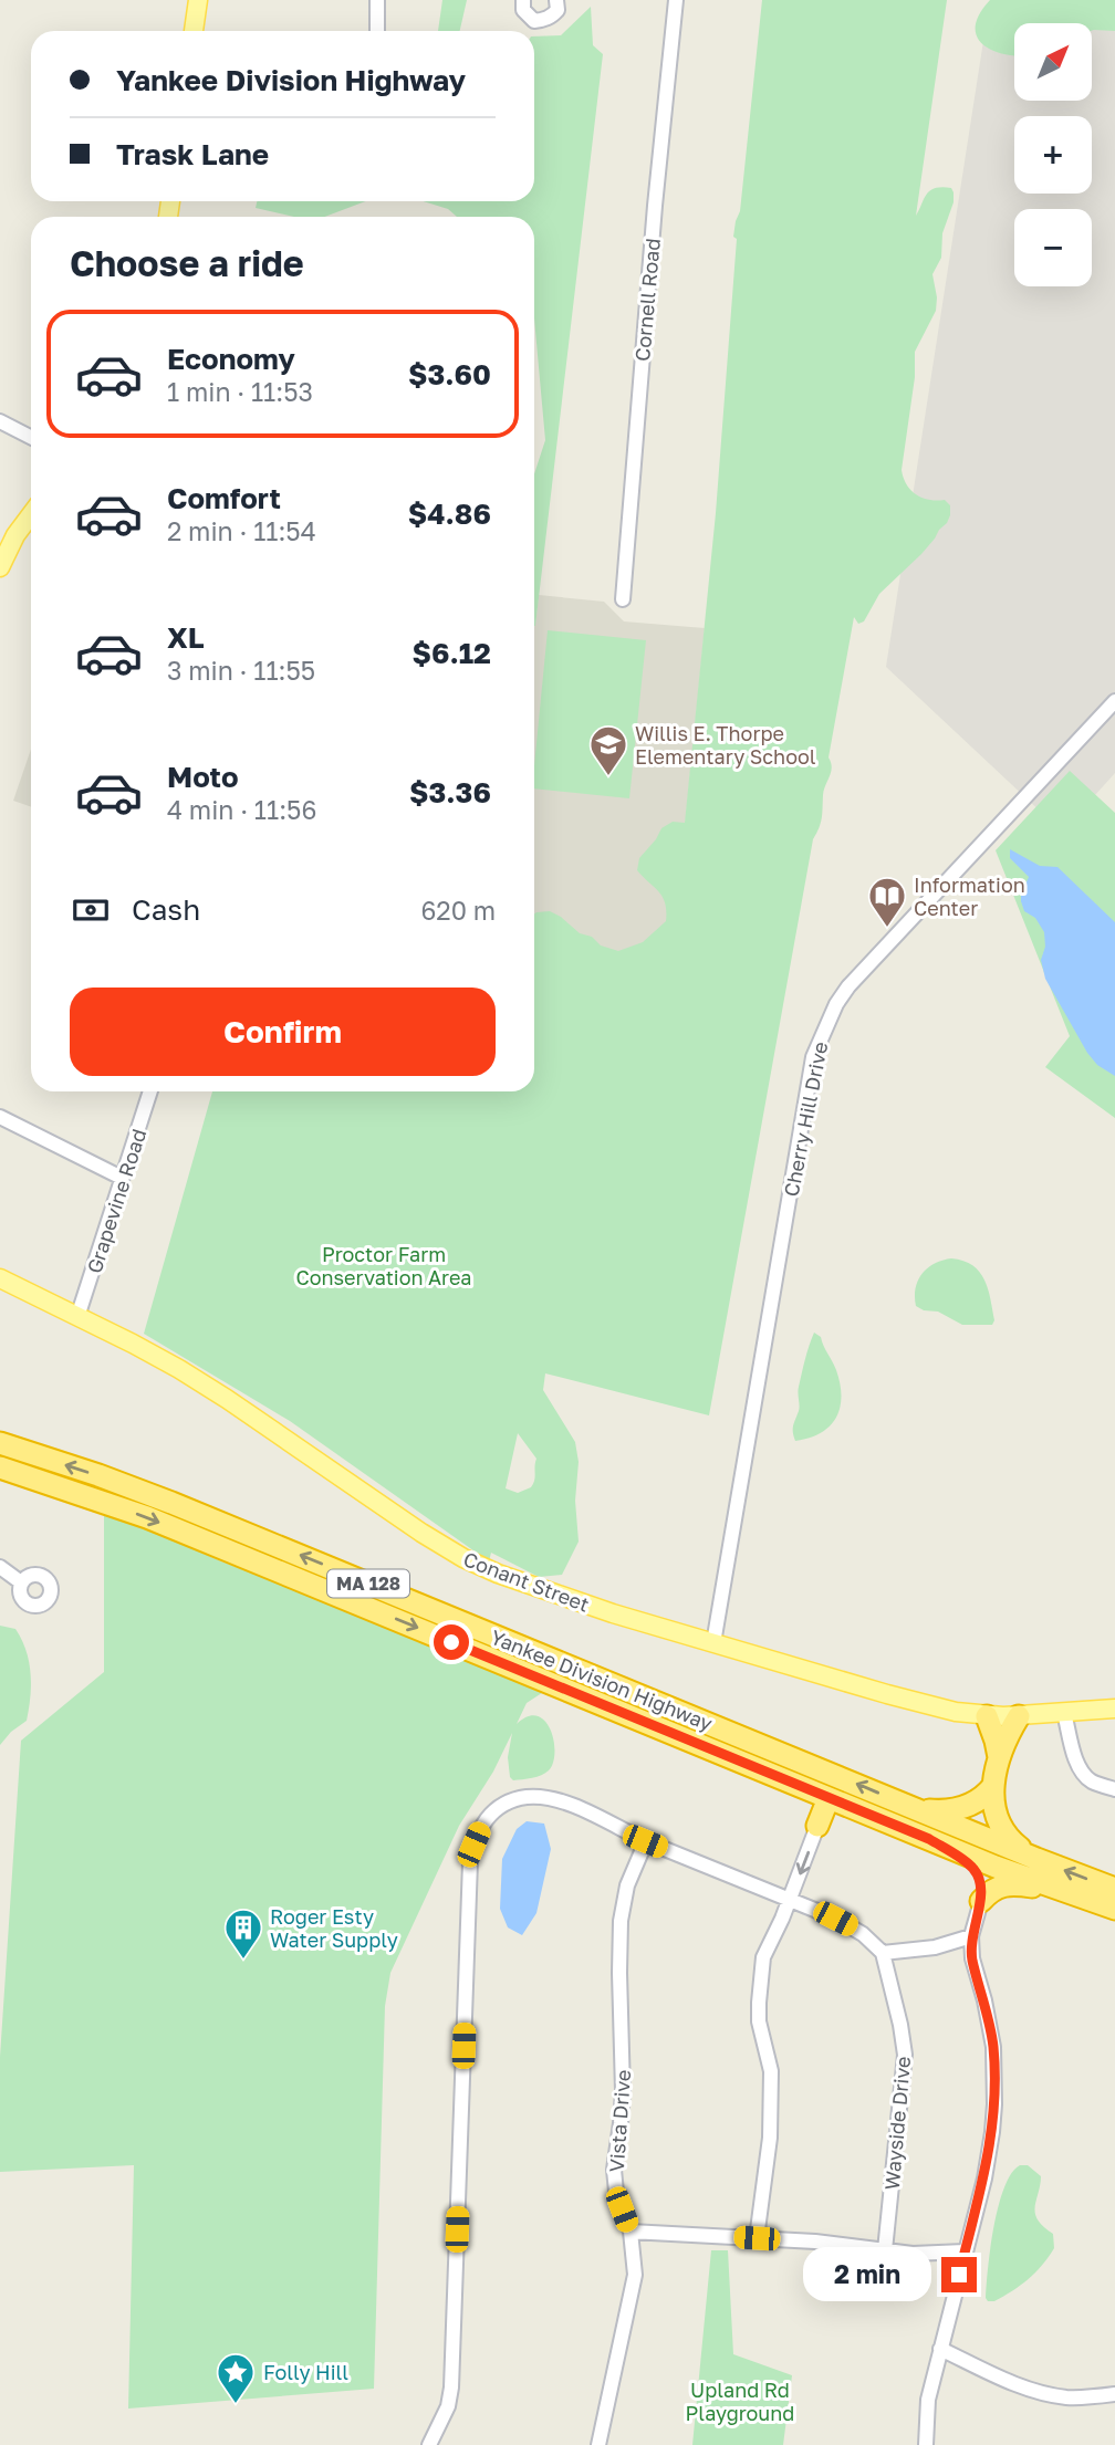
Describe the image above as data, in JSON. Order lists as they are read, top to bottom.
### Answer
{
  "streets": {
    "highway": ["MA 128", "Yankee Division Highway"],
    "main road": ["Conant Street"],
    "street": [
      "Cornell Road",
      "Cherry Hill Drive",
      "Grapevine Road",
      "Vista Drive",
      "Wayside Drive"
    ]
  },
  "crossings": [
    ["Cherry Hill Drive", "Conant Street"],
    ["Grapevine Road", "Conant Street"]
  ],
  "parks": ["Proctor Farm Conservation Area", "Upland Rd Playground"],
  "places": {
    "school or university": ["Willis E. Thorpe Elementary School"],
    "library": ["Information Center"],
    "building": ["Roger Esty Water Supply"],
    "place": ["Folly Hill"]
  },
  "north": "top right",
  "page": {
    "map_buttons": ["+", "−"],
    "banner": ["Yankee Division Highway", "Trask Lane"],
    "heading": "Choose a ride",
    "list": [
      {
        "name": "Economy",
        "note": "1 min · 11:53",
        "value": "$3.60"
      },
      {
        "name": "Comfort",
        "note": "2 min · 11:54",
        "value": "$4.86"
      },
      {
        "name": "XL",
        "note": "3 min · 11:55",
        "value": "$6.12"
      },
      {
        "name": "Moto",
        "note": "4 min · 11:56",
        "value": "$3.36"
      }
    ],
    "pay": ["Cash", "620 m"],
    "buttons": "Confirm",
    "bubble": "2 min"
  }
}
